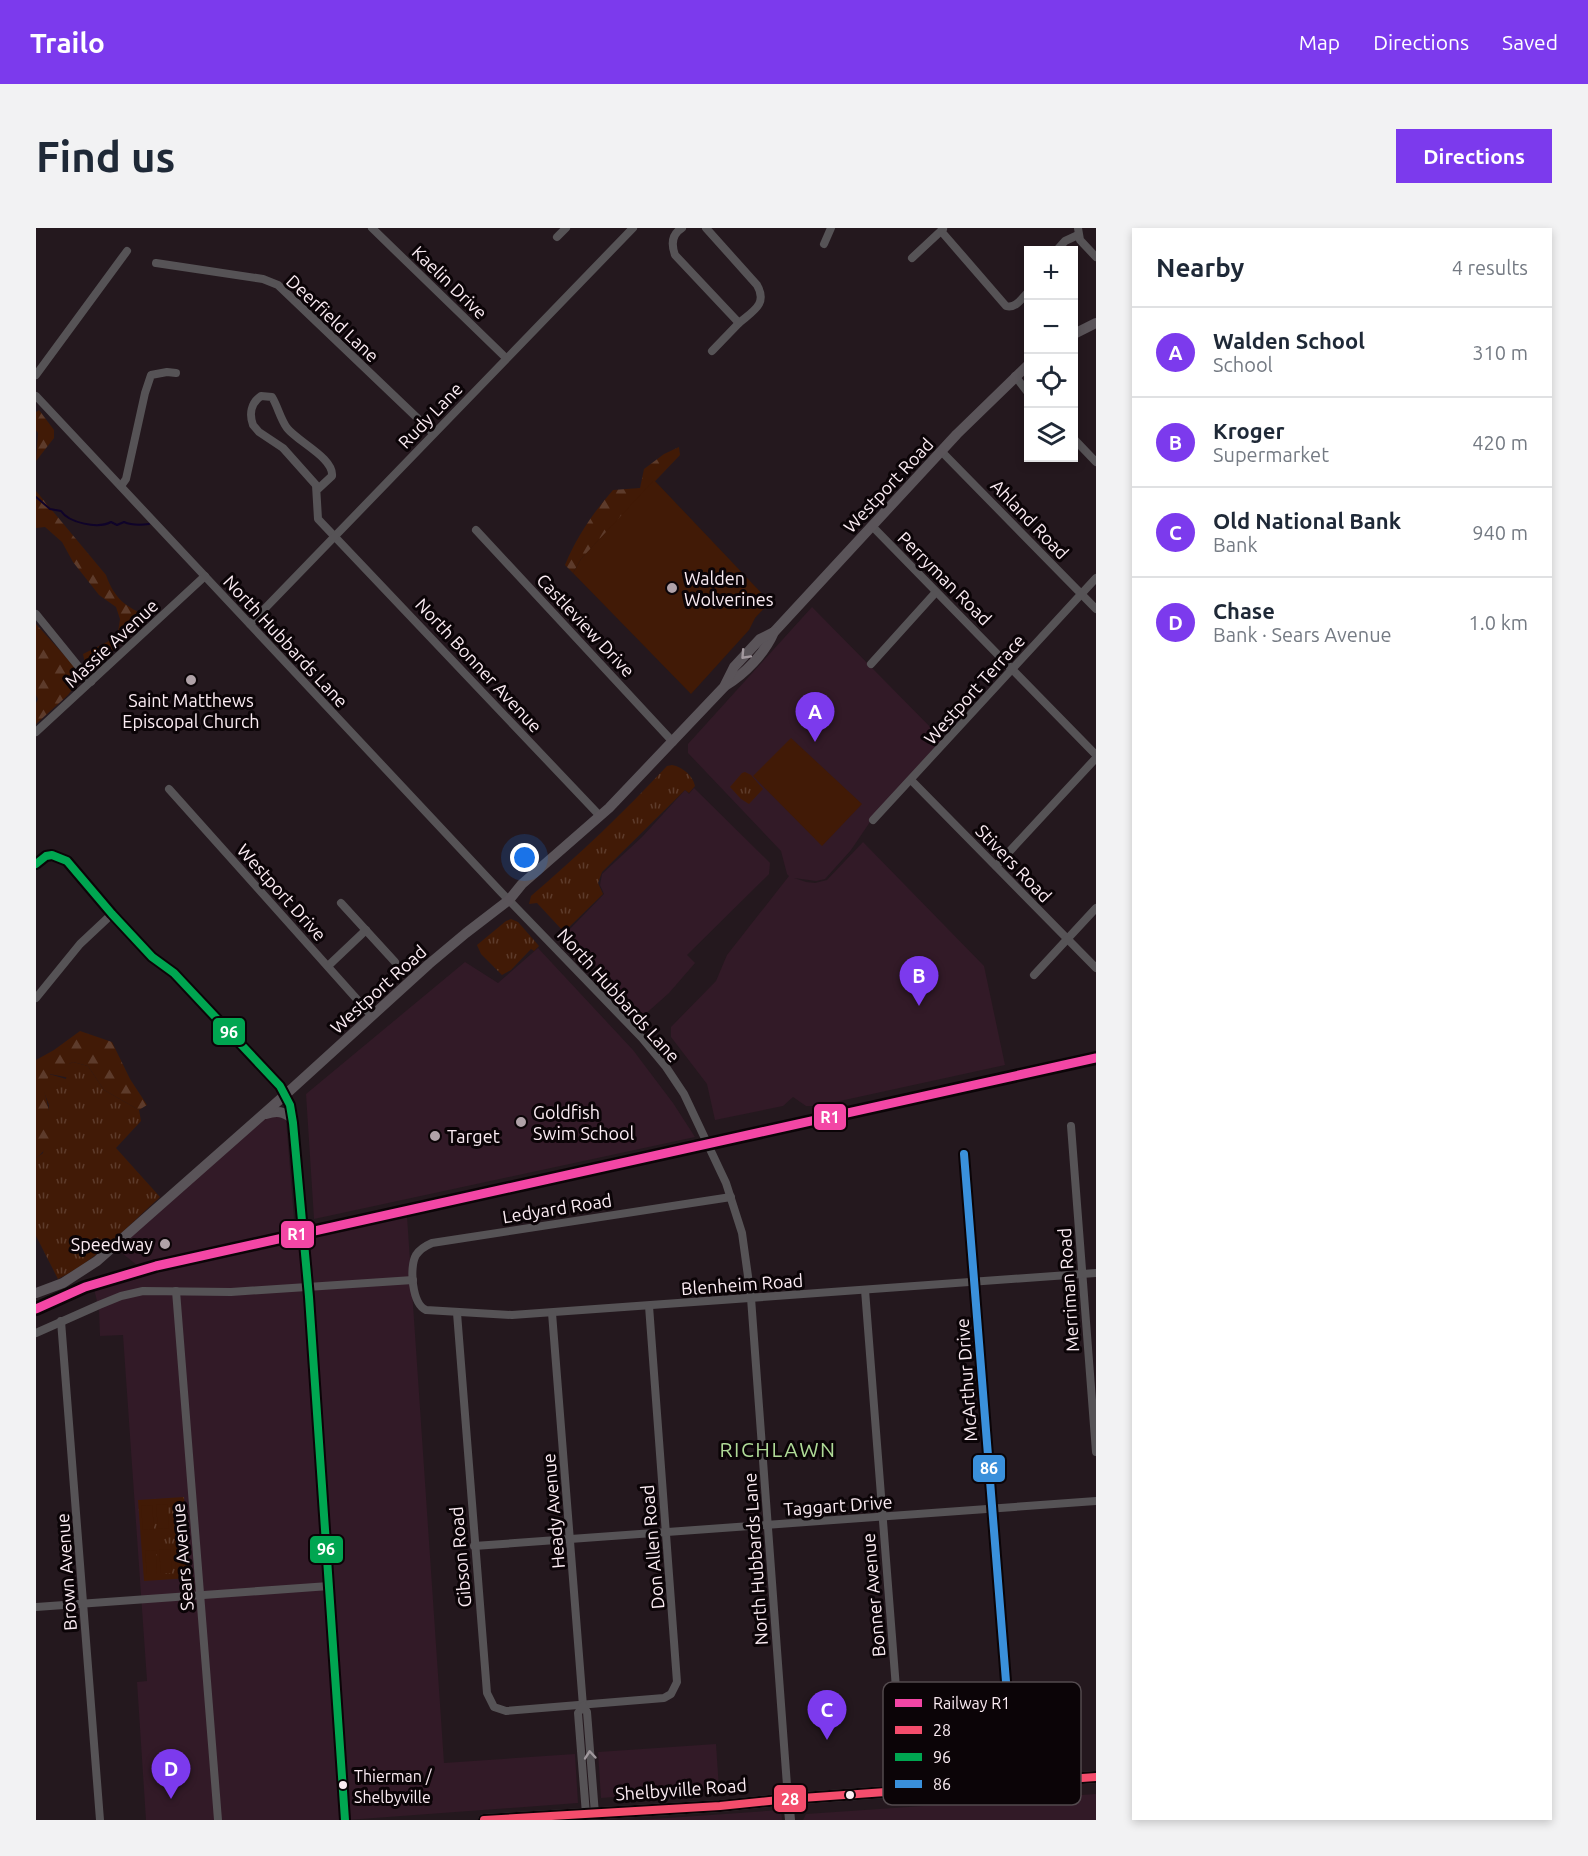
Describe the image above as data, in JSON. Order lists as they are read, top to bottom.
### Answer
{
  "streets": {
    "main road": ["Westport Road", "Shelbyville Road"],
    "street": [
      "Kaelin Drive",
      "Deerfield Lane",
      "Rudy Lane",
      "Ahland Road",
      "Perryman Road",
      "Castleview Drive",
      "North Hubbards Lane",
      "Massie Avenue",
      "North Bonner Avenue",
      "Westport Terrace",
      "Stivers Road",
      "Westport Drive",
      "Ledyard Road",
      "Blenheim Road",
      "Merriman Road",
      "McArthur Drive",
      "Taggart Drive",
      "Heady Avenue",
      "Don Allen Road",
      "Sears Avenue",
      "Gibson Road",
      "Brown Avenue",
      "Bonner Avenue"
    ]
  },
  "crossings": [
    ["Kaelin Drive", "Rudy Lane"],
    ["Deerfield Lane", "Rudy Lane"],
    ["Rudy Lane", "North Hubbards Lane"],
    ["Rudy Lane", "North Bonner Avenue"],
    ["Westport Road", "Ahland Road"],
    ["Westport Road", "Perryman Road"],
    ["Westport Road", "Castleview Drive"],
    ["Westport Road", "North Hubbards Lane"],
    ["Westport Road", "North Bonner Avenue"],
    ["Westport Road", "Westport Drive"],
    ["Ahland Road", "Westport Terrace"],
    ["Perryman Road", "Westport Terrace"],
    ["North Hubbards Lane", "Massie Avenue"],
    ["North Hubbards Lane", "Ledyard Road"],
    ["North Hubbards Lane", "Blenheim Road"],
    ["North Hubbards Lane", "Taggart Drive"],
    ["North Hubbards Lane", "Shelbyville Road"],
    ["Westport Terrace", "Stivers Road"],
    ["Ledyard Road", "Blenheim Road"],
    ["Blenheim Road", "Merriman Road"],
    ["Blenheim Road", "McArthur Drive"],
    ["Blenheim Road", "Heady Avenue"],
    ["Blenheim Road", "Don Allen Road"],
    ["Blenheim Road", "Gibson Road"],
    ["Blenheim Road", "Bonner Avenue"],
    ["McArthur Drive", "Taggart Drive"],
    ["Taggart Drive", "Heady Avenue"],
    ["Taggart Drive", "Don Allen Road"],
    ["Taggart Drive", "Gibson Road"],
    ["Taggart Drive", "Bonner Avenue"],
    ["Heady Avenue", "Don Allen Road"],
    ["Heady Avenue", "Gibson Road"],
    ["Heady Avenue", "Shelbyville Road"],
    ["Don Allen Road", "Gibson Road"]
  ],
  "districts": ["RICHLAWN"],
  "places": [
    "Walden Wolverines",
    "Saint Matthews Episcopal Church",
    "Goldfish Swim School",
    "Target",
    "Speedway",
    "Thierman / Shelbyville"
  ],
  "lines": [
    "transit line 96",
    "rail line R1",
    "transit line 86",
    "transit line 28"
  ],
  "legend": [
    "Railway R1",
    "28",
    "96",
    "86"
  ],
  "page": {
    "header": "Trailo",
    "nav": ["Map", "Directions", "Saved"],
    "buttons": "Directions",
    "title": "Find us",
    "heading": ["Nearby", "4 results"],
    "map_buttons": ["+", "−"],
    "list": [
      {
        "mark": "A",
        "name": "Walden School",
        "note": "School",
        "value": "310 m"
      },
      {
        "mark": "B",
        "name": "Kroger",
        "note": "Supermarket",
        "value": "420 m"
      },
      {
        "mark": "C",
        "name": "Old National Bank",
        "note": "Bank",
        "value": "940 m"
      },
      {
        "mark": "D",
        "name": "Chase",
        "note": "Bank · Sears Avenue",
        "value": "1.0 km"
      }
    ],
    "pins": [
      "A",
      "B",
      "C",
      "D"
    ]
  }
}
